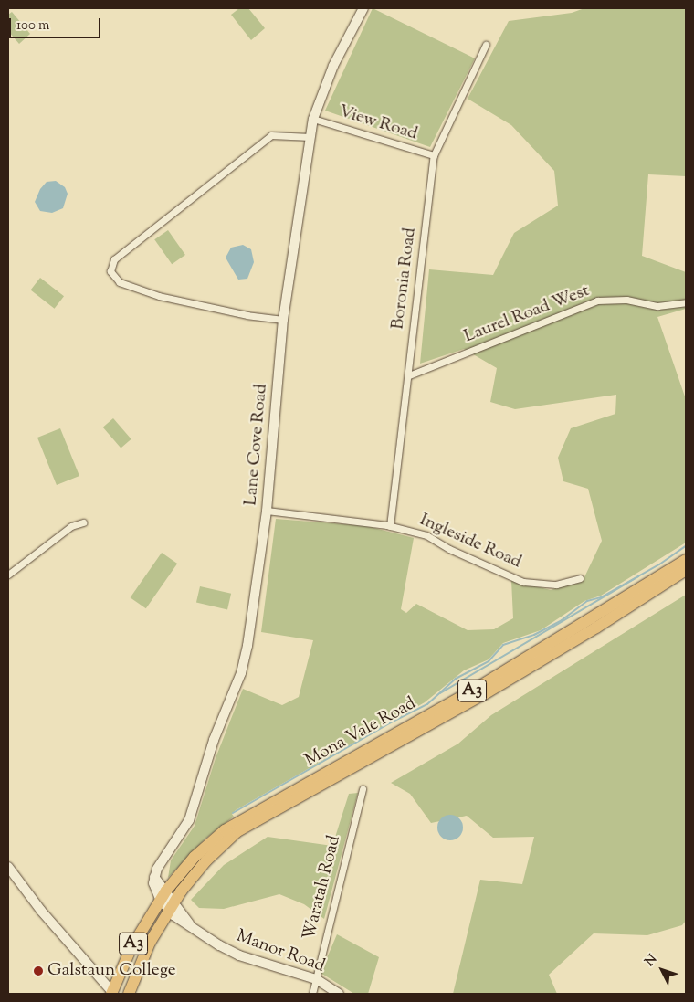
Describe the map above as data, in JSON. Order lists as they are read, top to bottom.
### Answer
{
  "streets": {
    "highway": ["A3", "Mona Vale Road"],
    "street": [
      "View Road",
      "Boronia Road",
      "Laurel Road West",
      "Lane Cove Road",
      "Ingleside Road",
      "Waratah Road",
      "Manor Road"
    ]
  },
  "crossings": [
    ["View Road", "Boronia Road"],
    ["View Road", "Lane Cove Road"],
    ["Boronia Road", "Laurel Road West"],
    ["Boronia Road", "Ingleside Road"],
    ["Lane Cove Road", "Ingleside Road"],
    ["Lane Cove Road", "Mona Vale Road"],
    ["Lane Cove Road", "Manor Road"],
    ["Mona Vale Road", "Manor Road"],
    ["Waratah Road", "Manor Road"]
  ],
  "places": ["Galstaun College"],
  "scale_bar": "100 m",
  "north": "top left"
}
